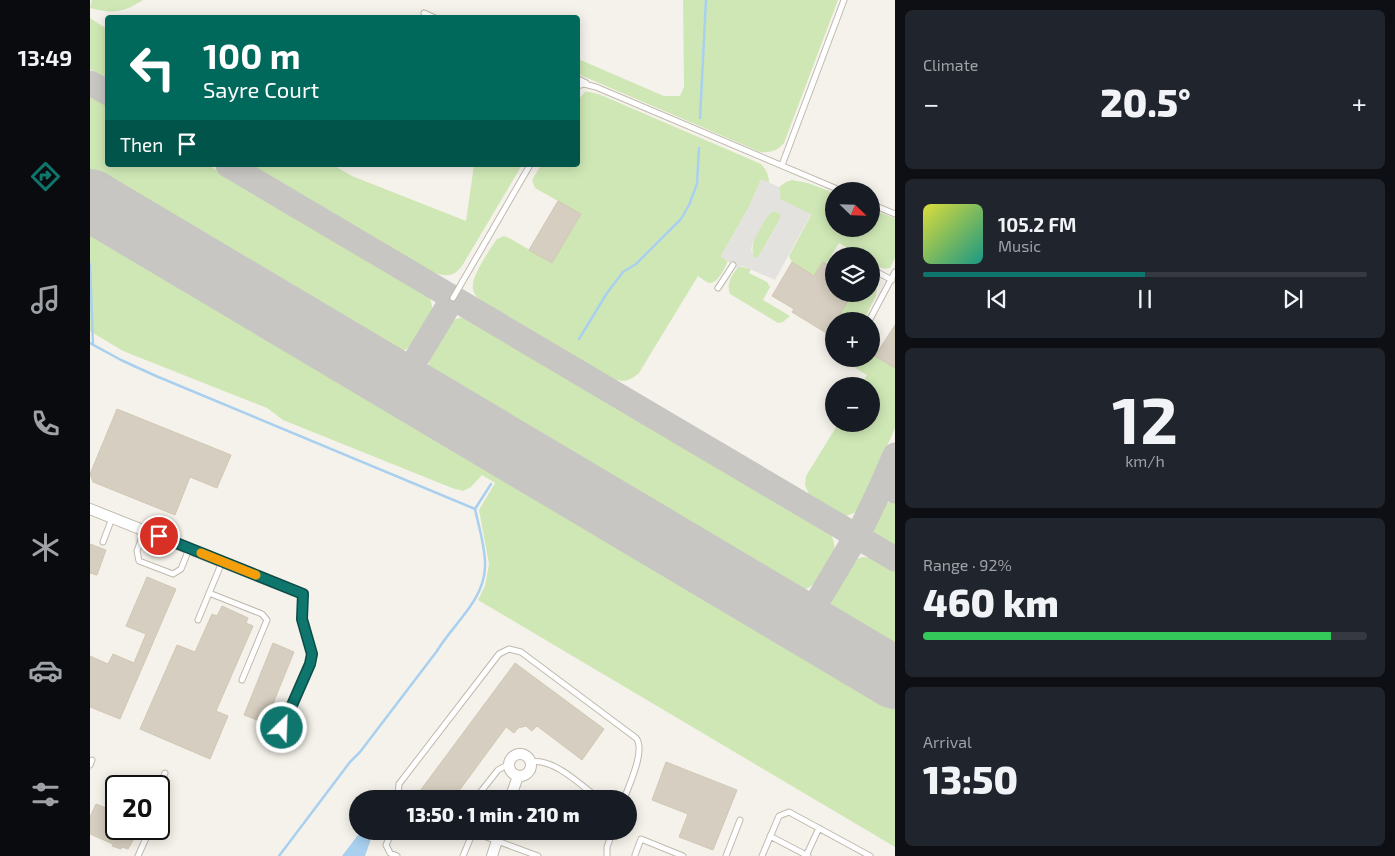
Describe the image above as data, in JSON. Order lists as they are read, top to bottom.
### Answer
{
  "north": "bottom right",
  "page": {
    "tabs": "13:49",
    "tile": [
      "Climate",
      ["12", "km/h"],
      ["Range · 92%", "460 km"],
      ["Arrival", "13:50"]
    ],
    "turn": ["100 m", "Sayre Court"],
    "heat": ["−", "20.5°", "+"],
    "then": "Then",
    "map_buttons": ["+", "−"],
    "song": ["105.2 FM", "Music"],
    "limit": "20",
    "trip": "13:50 · 1 min · 210 m"
  }
}
